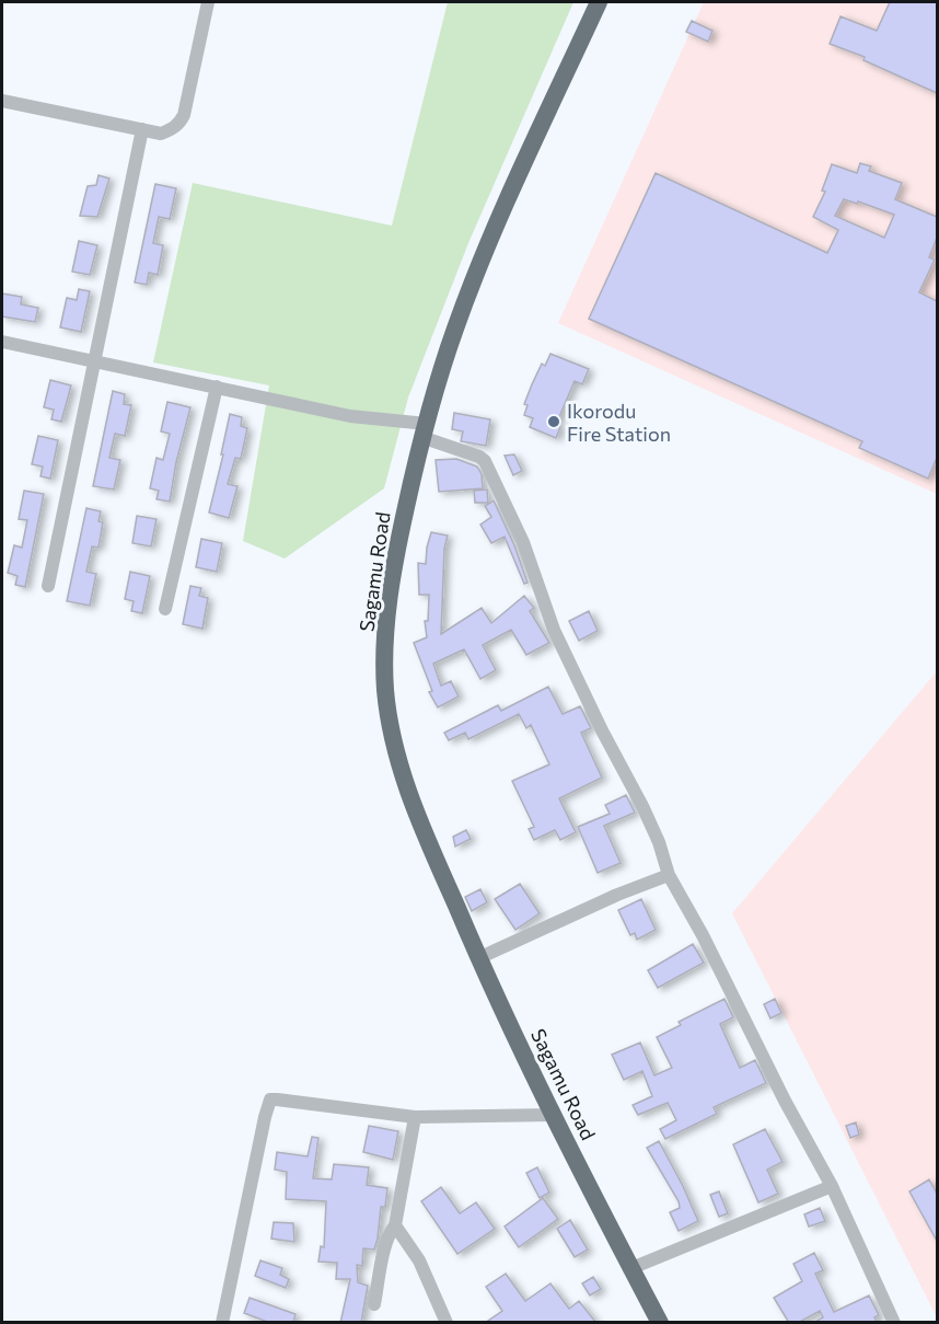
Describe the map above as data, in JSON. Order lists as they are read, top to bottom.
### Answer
{
  "streets": {
    "highway": ["Sagamu Road"]
  },
  "places": ["Ikorodu Fire Station"]
}
